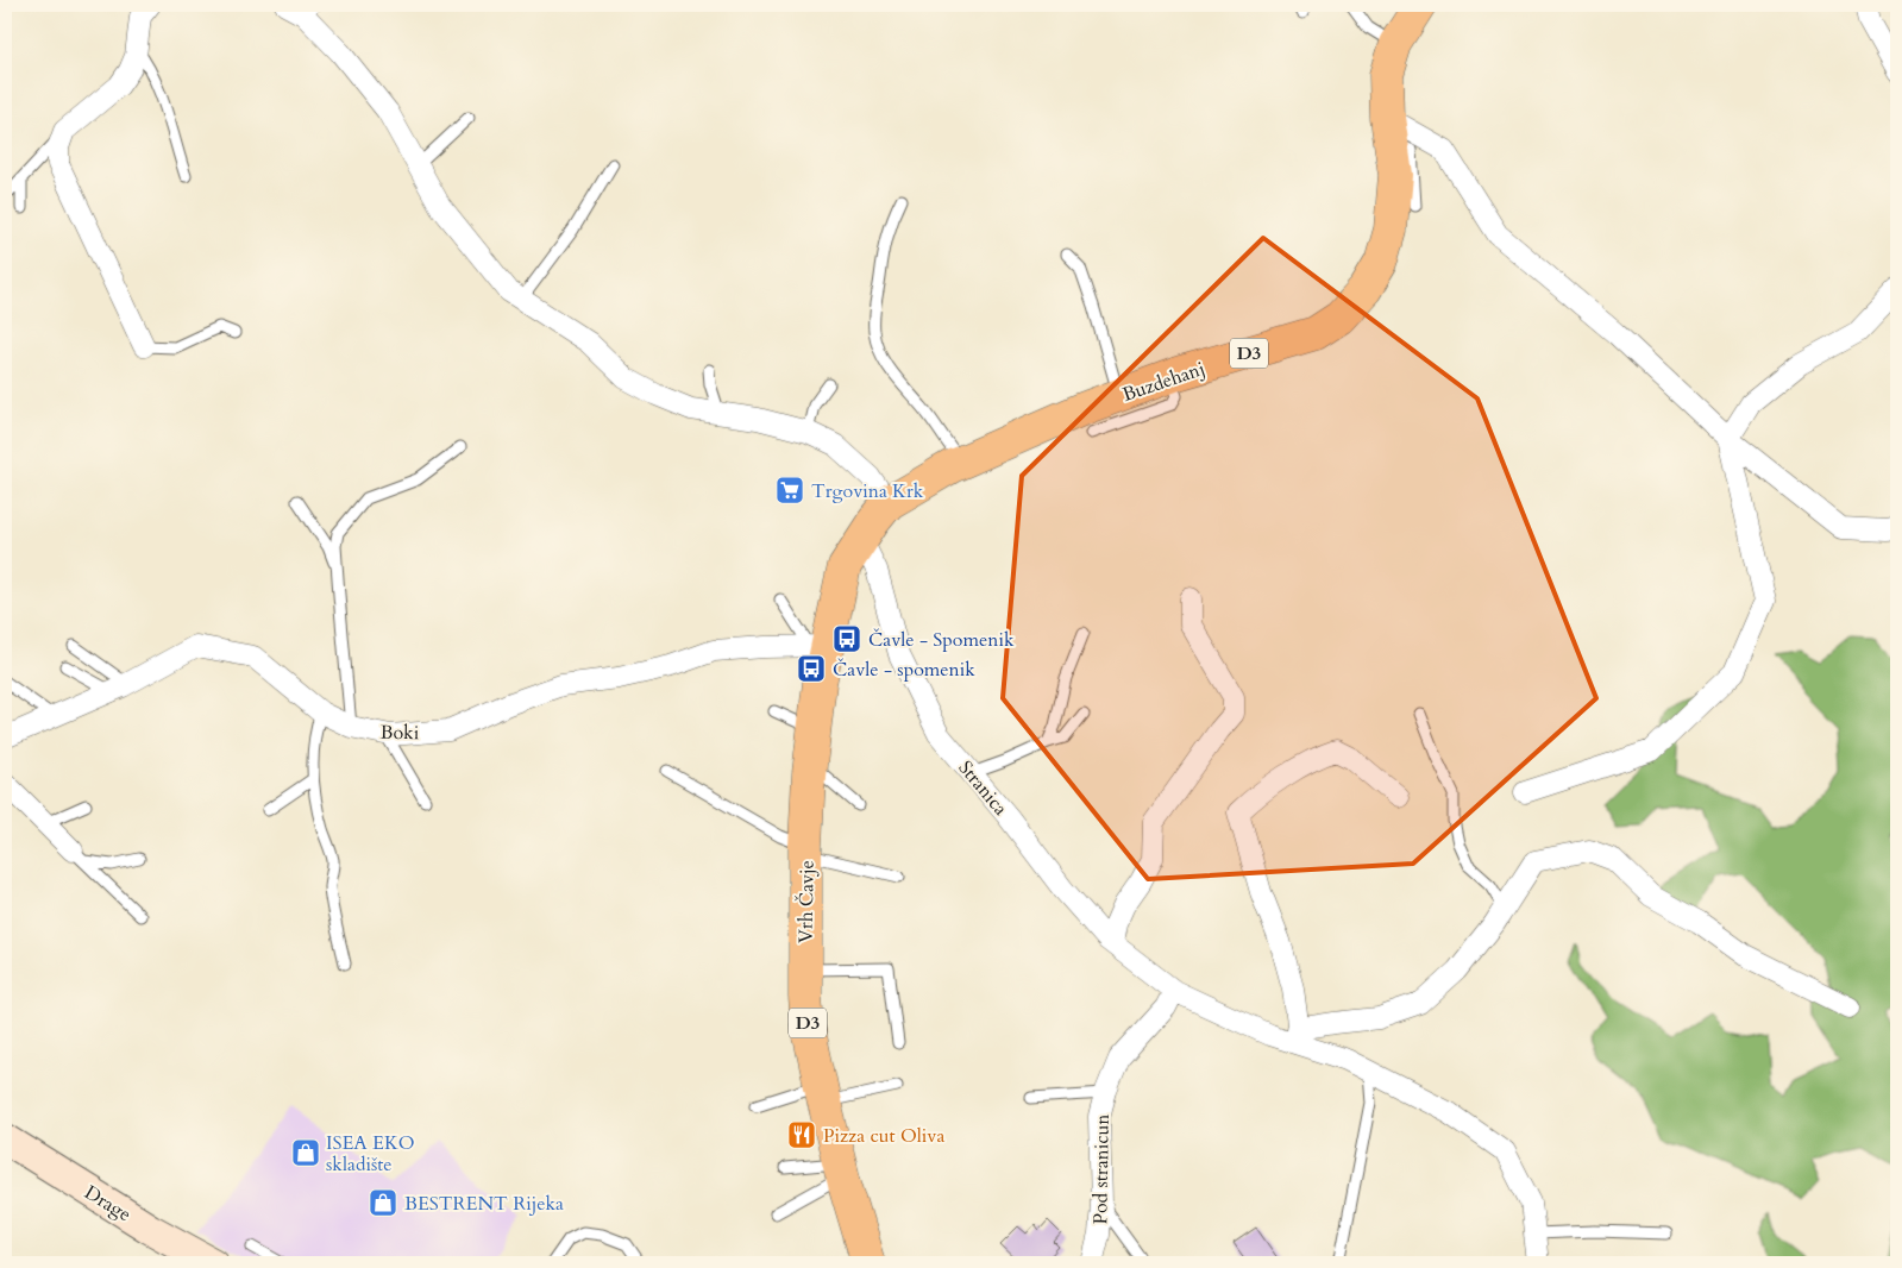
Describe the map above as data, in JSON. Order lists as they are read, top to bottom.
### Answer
{
  "streets": {
    "main road": [
      "D3",
      "Buzdehanj",
      "Vrh Čavje",
      "Drage"
    ],
    "street": ["Boki", "Stranica", "Pod stranicun"]
  },
  "crossings": [
    ["Buzdehanj", "Stranica"],
    ["Buzdehanj", "Vrh Čavje"],
    ["Boki", "Vrh Čavje"],
    ["Stranica", "Vrh Čavje"],
    ["Stranica", "Pod stranicun"]
  ],
  "places": {
    "supermarket": ["Trgovina Krk"],
    "bus stop": ["Čavle - Spomenik", "Čavle - spomenik"],
    "restaurant": ["Pizza cut Oliva"],
    "shop": ["ISEA EKO skladište", "BESTRENT Rijeka"]
  }
}
